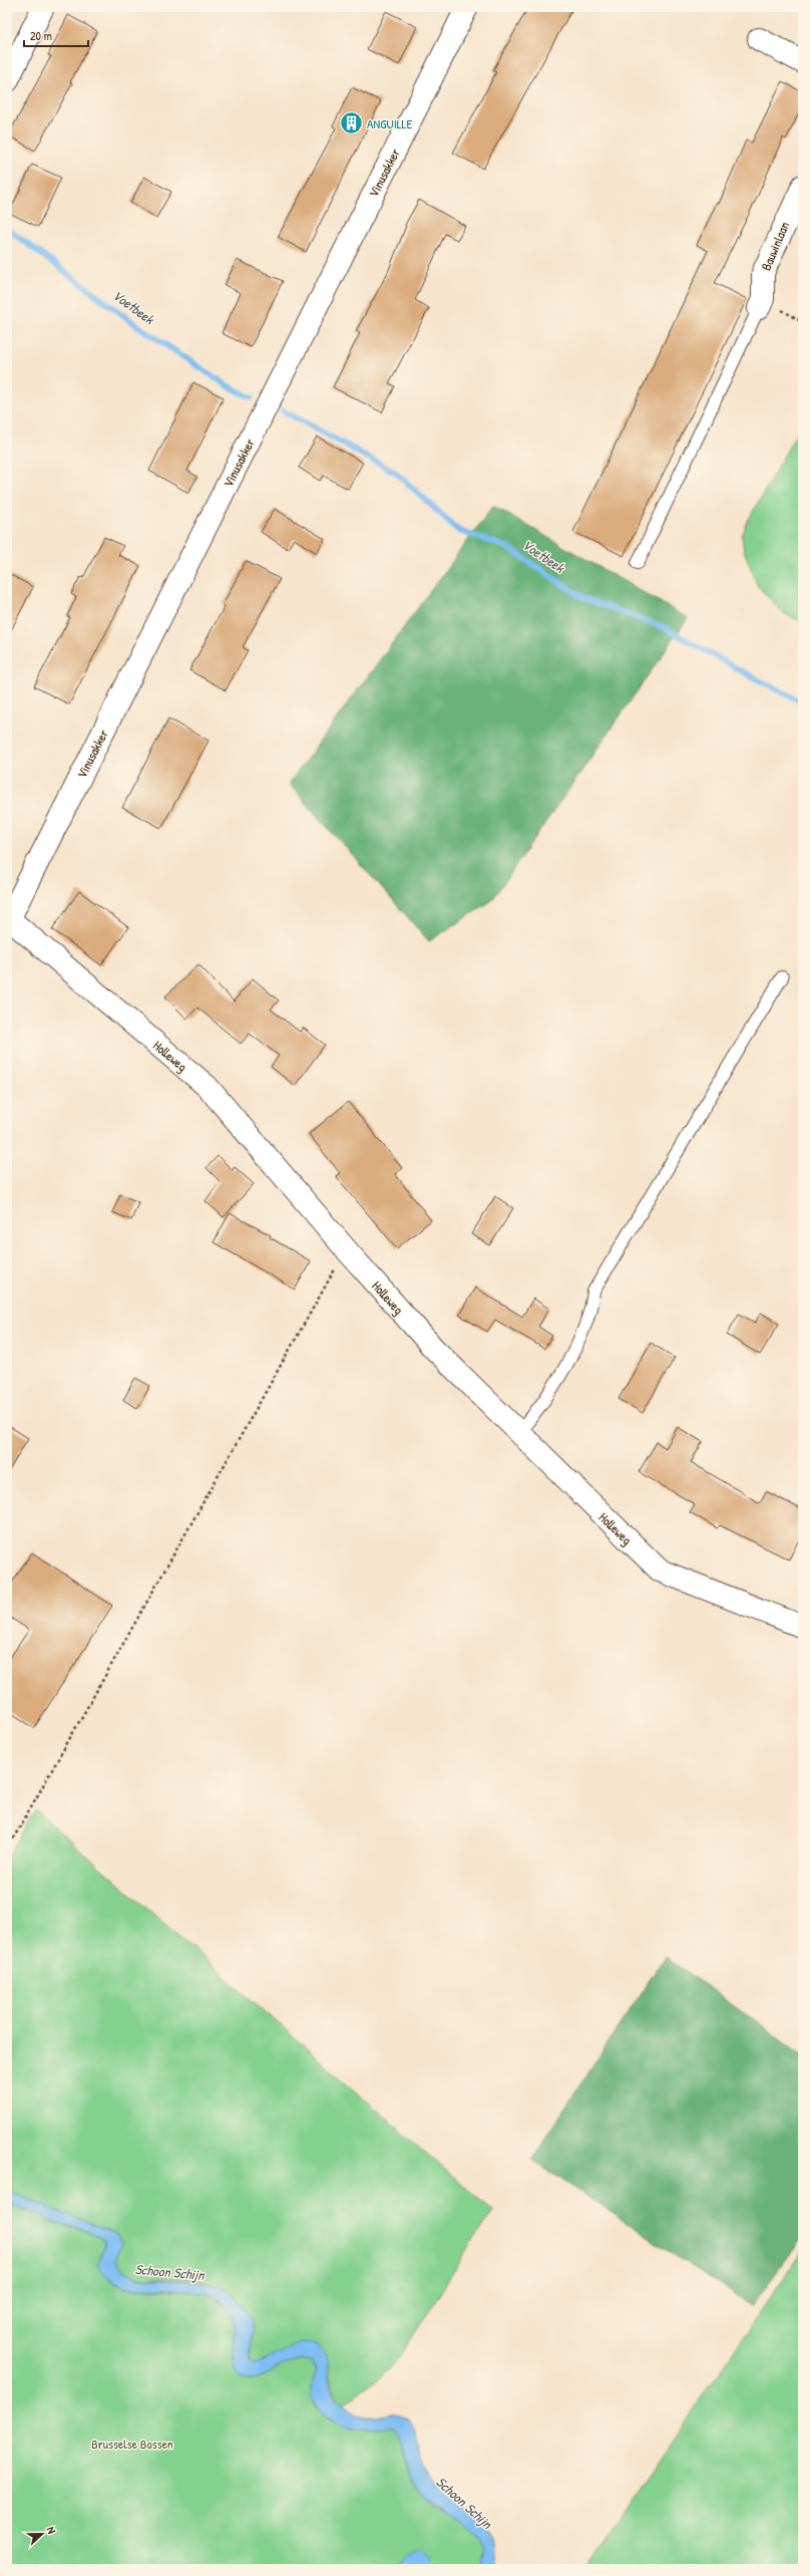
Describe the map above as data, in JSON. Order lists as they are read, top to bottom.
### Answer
{
  "streets": {
    "street": ["Vinusakker", "Bauwinlaan", "Holleweg"]
  },
  "crossings": [
    ["Vinusakker", "Holleweg"]
  ],
  "water": ["Voetbeek", "Schoon Schijn"],
  "parks": ["Brusselse Bossen"],
  "places": {
    "building": ["ANGUILLE"]
  },
  "scale_bar": "20 m",
  "north": "right"
}
